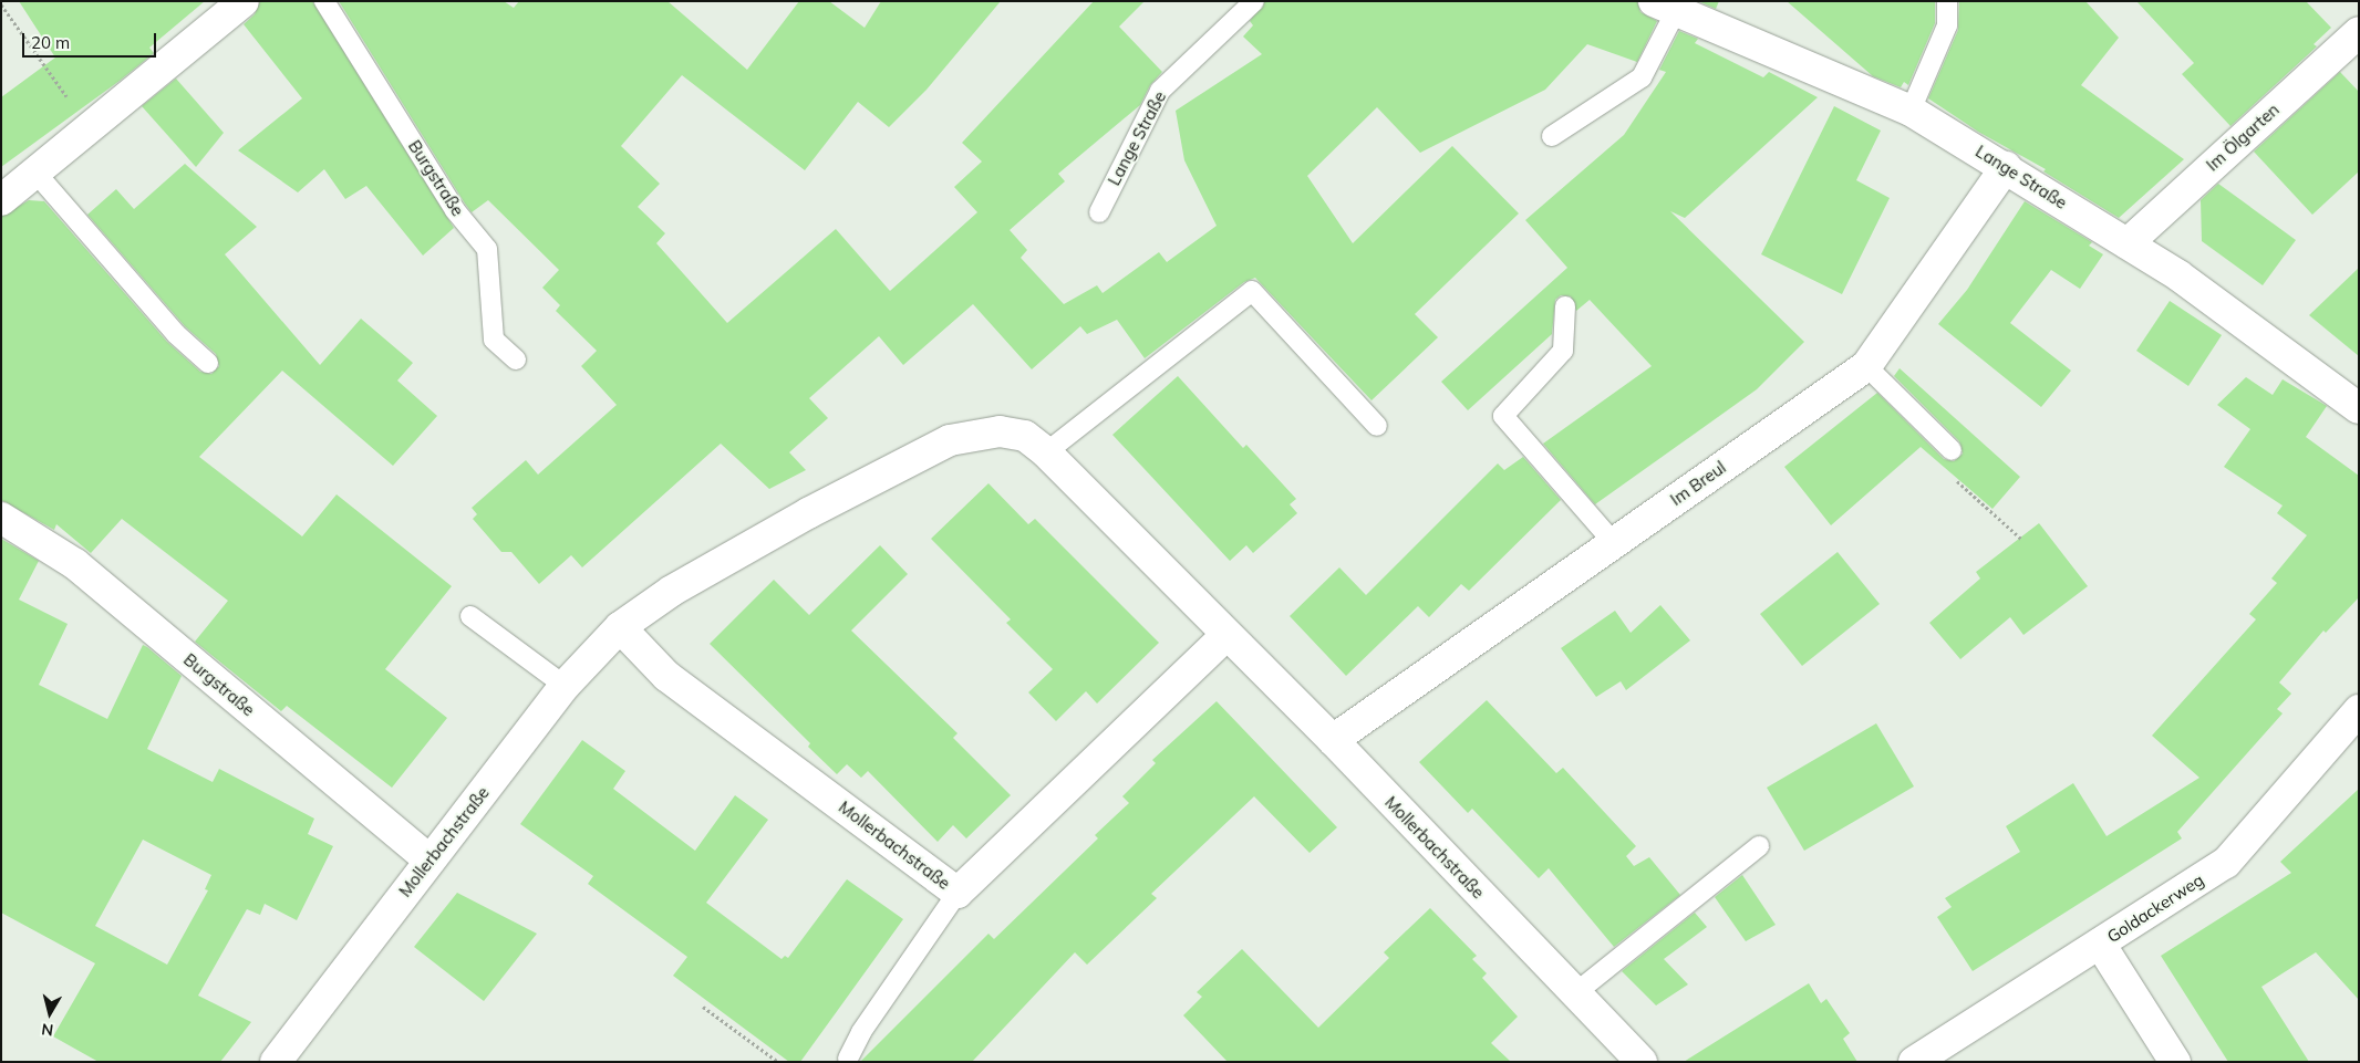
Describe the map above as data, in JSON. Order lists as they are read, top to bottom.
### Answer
{
  "streets": {
    "street": [
      "Im Ölgarten",
      "Lange Straße",
      "Burgstraße",
      "Im Breul",
      "Mollerbachstraße",
      "Goldackerweg"
    ]
  },
  "crossings": [
    ["Im Ölgarten", "Lange Straße"],
    ["Lange Straße", "Im Breul"],
    ["Burgstraße", "Mollerbachstraße"],
    ["Im Breul", "Mollerbachstraße"]
  ],
  "scale_bar": "20 m",
  "north": "bottom"
}
